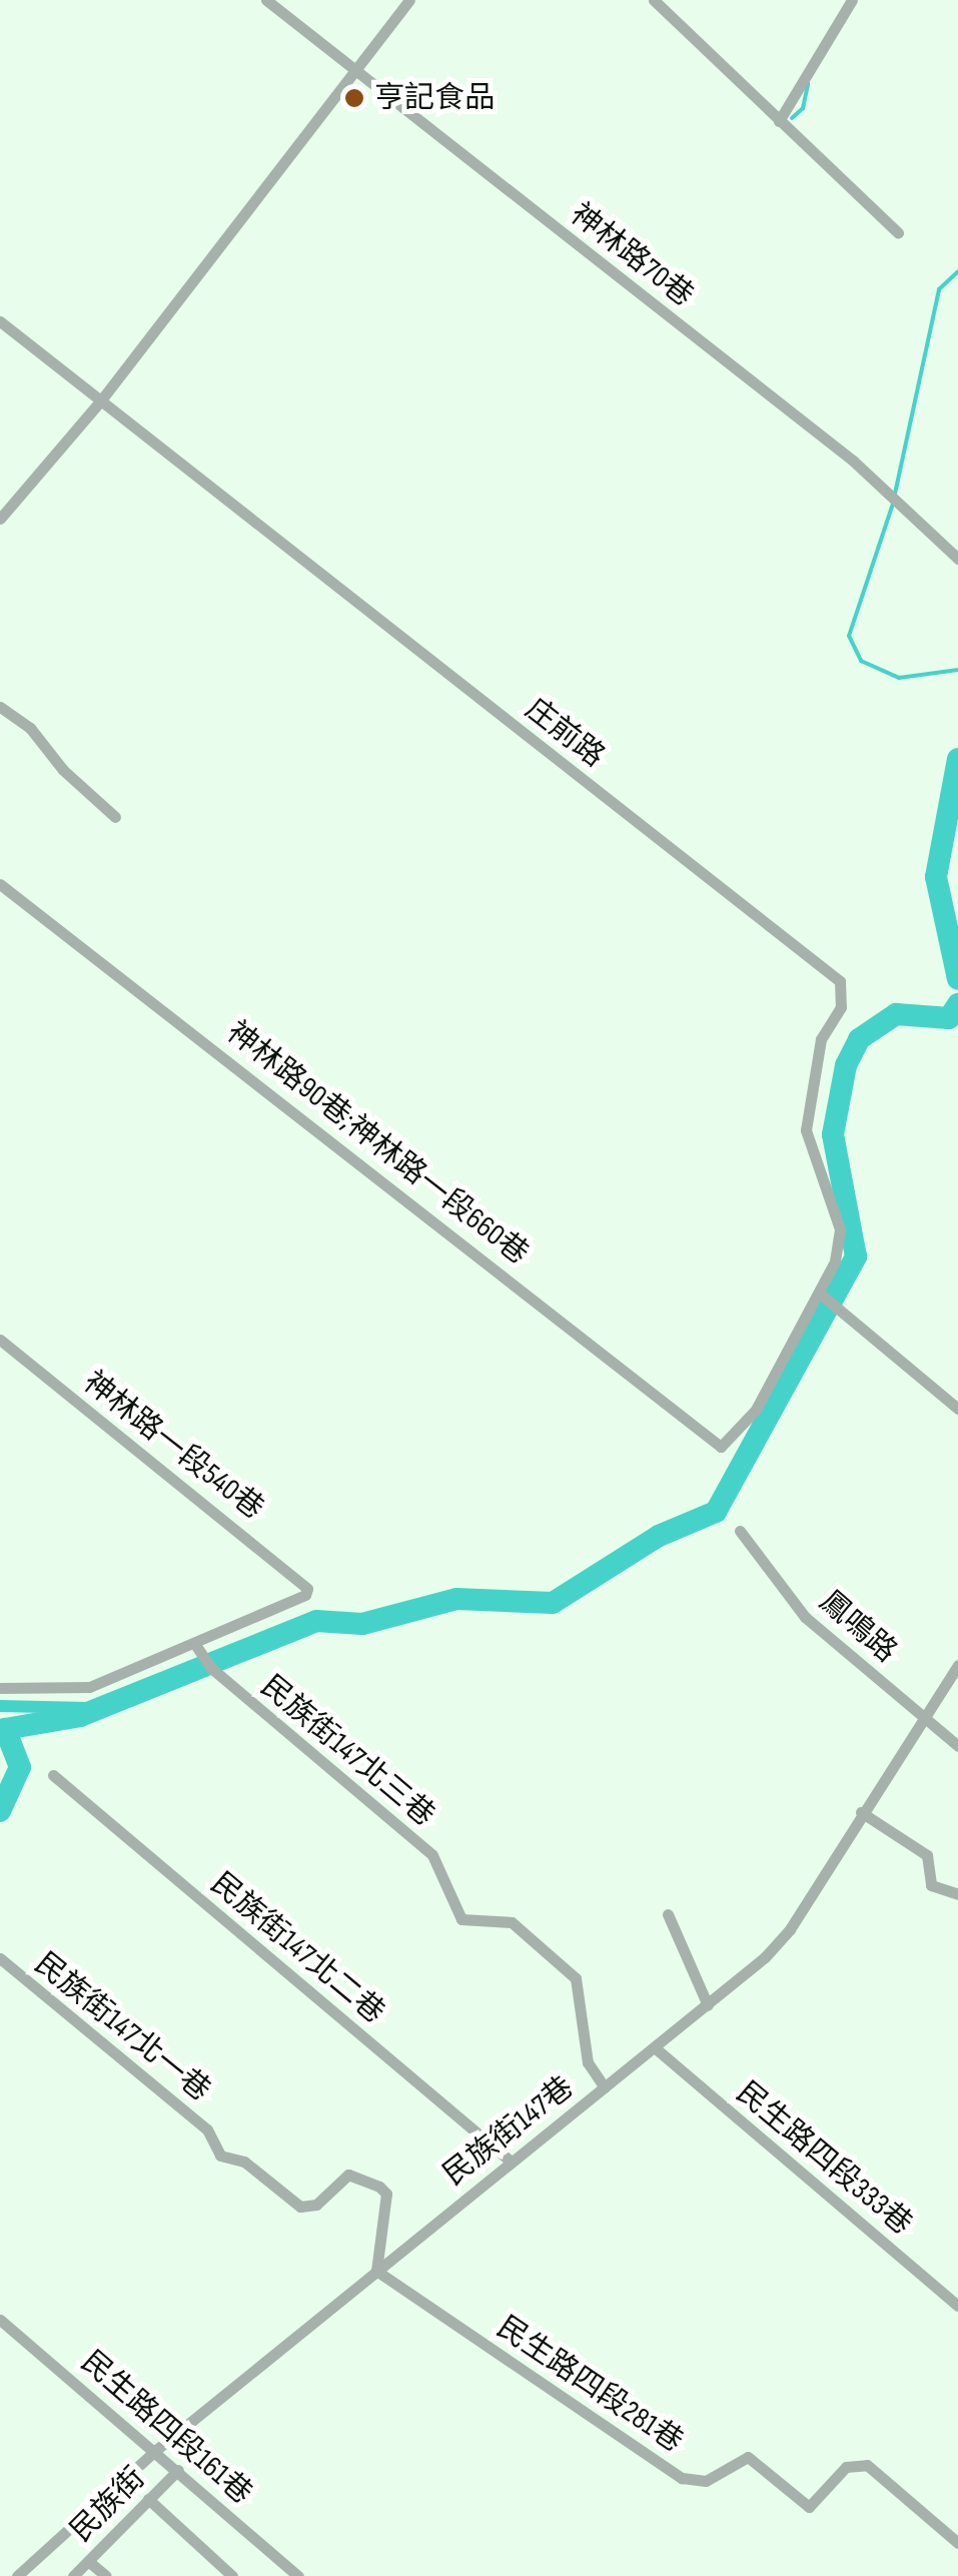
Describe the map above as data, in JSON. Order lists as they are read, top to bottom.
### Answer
{
  "streets": {
    "street": [
      "神林路70巷",
      "庄前路",
      "神林路90巷;神林路一段660巷",
      "神林路一段540巷",
      "鳳鳴路",
      "民族街147北三巷",
      "民族街147北二巷",
      "民族街147北一巷",
      "民族街147巷",
      "民生路四段333巷",
      "民生路四段281巷",
      "民生路四段161巷",
      "民族街"
    ]
  },
  "crossings": [
    ["庄前路", "神林路90巷;神林路一段660巷"],
    ["神林路一段540巷", "民族街147北三巷"],
    ["鳳鳴路", "民族街147巷"],
    ["民族街147北三巷", "民族街147巷"],
    ["民族街147北二巷", "民族街147巷"],
    ["民族街147北一巷", "民族街147巷"],
    ["民族街147北一巷", "民生路四段281巷"],
    ["民族街147巷", "民生路四段333巷"],
    ["民族街147巷", "民生路四段281巷"],
    ["民族街147巷", "民生路四段161巷"],
    ["民生路四段161巷", "民族街"]
  ],
  "places": ["亨記食品"]
}
